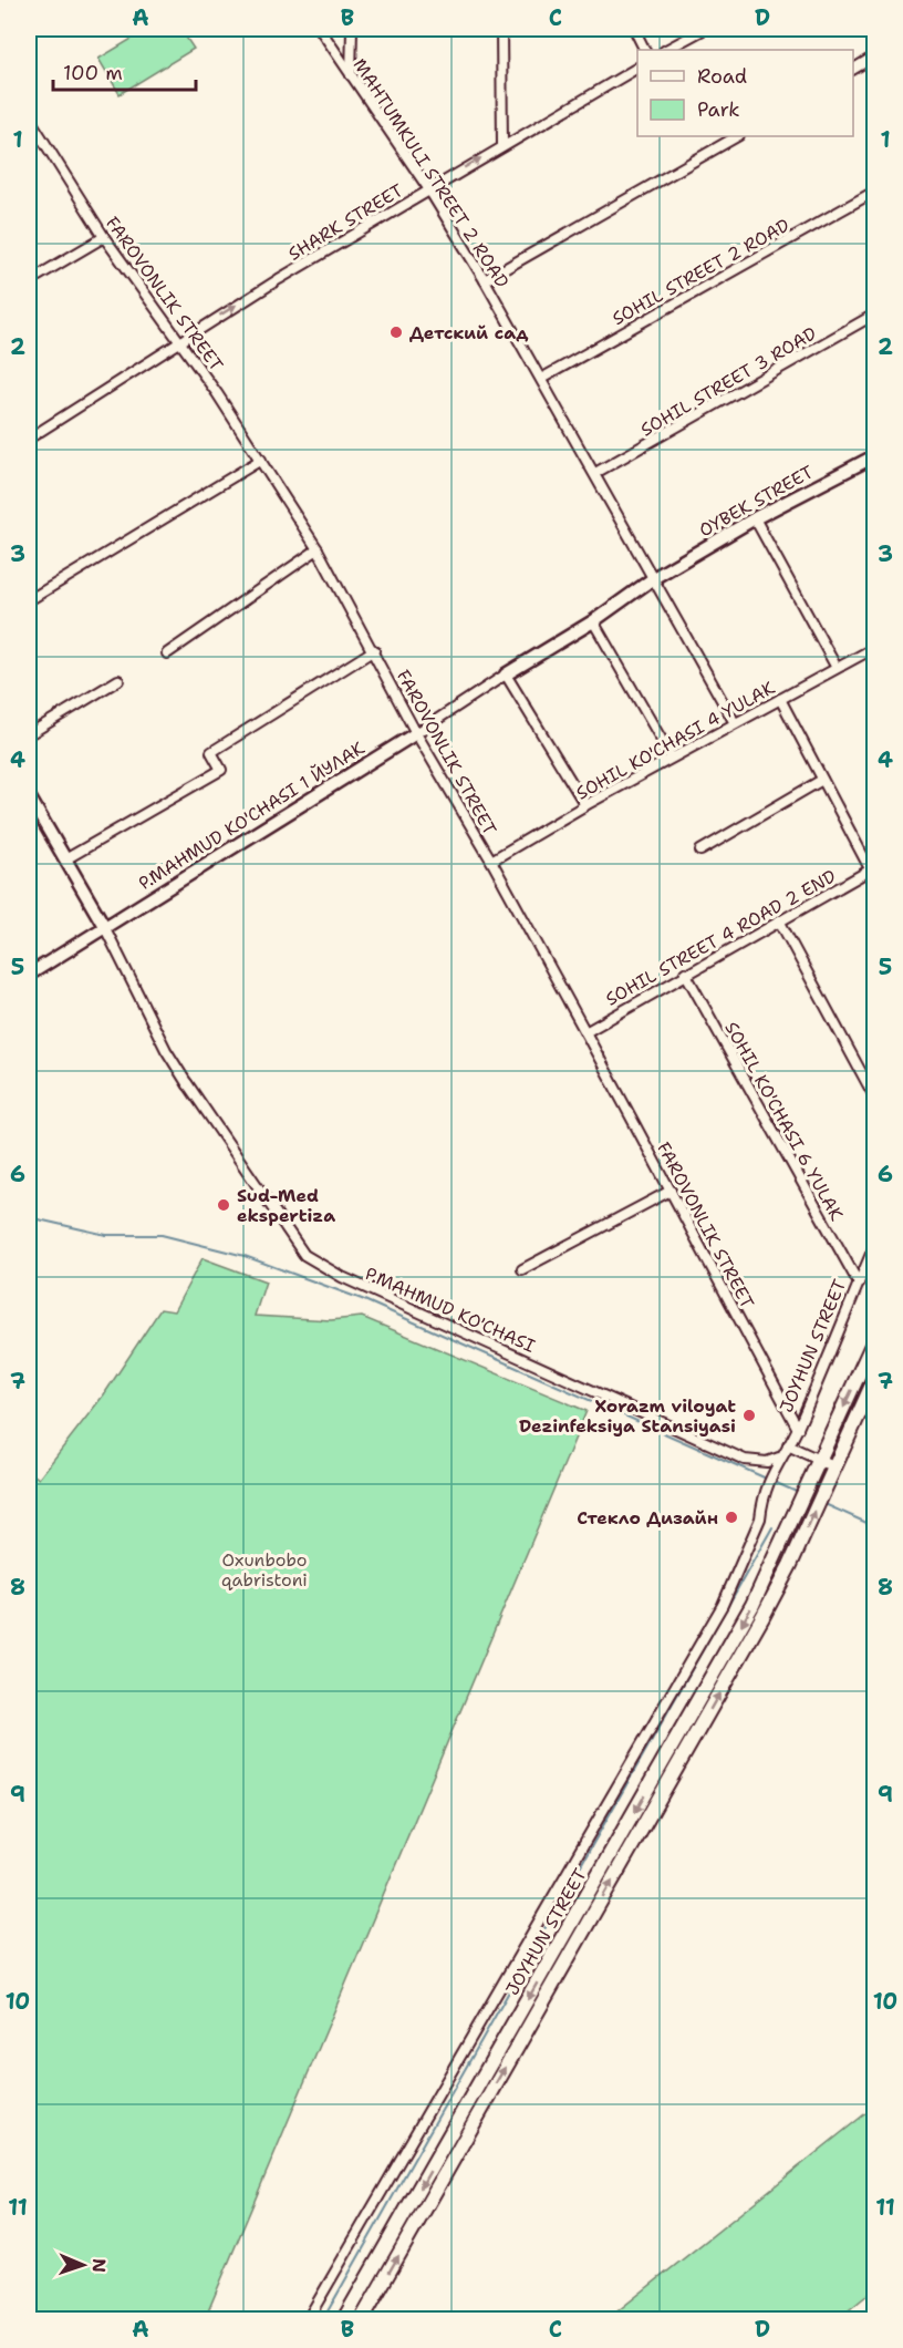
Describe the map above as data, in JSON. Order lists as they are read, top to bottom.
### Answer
{
  "streets": {
    "main road": ["JOYHUN STREET"],
    "street": [
      "MAHTUMKULI STREET 2 ROAD",
      "SHARK STREET",
      "SOHIL STREET 2 ROAD",
      "FAROVONLIK STREET",
      "SOHIL STREET 3 ROAD",
      "OYBEK STREET",
      "SOHIL KO'CHASI 4 YULAK",
      "P.MAHMUD KO'CHASI 1 ЙУЛАК",
      "SOHIL STREET 4 ROAD 2 END",
      "SOHIL KO'CHASI 6 YULAK",
      "P.MAHMUD KO'CHASI"
    ]
  },
  "crossings": [
    ["MAHTUMKULI STREET 2 ROAD", "SHARK STREET"],
    ["MAHTUMKULI STREET 2 ROAD", "SOHIL STREET 2 ROAD"],
    ["MAHTUMKULI STREET 2 ROAD", "SOHIL STREET 3 ROAD"],
    ["MAHTUMKULI STREET 2 ROAD", "OYBEK STREET"],
    ["SHARK STREET", "FAROVONLIK STREET"],
    ["FAROVONLIK STREET", "OYBEK STREET"],
    ["FAROVONLIK STREET", "SOHIL KO'CHASI 4 YULAK"],
    ["FAROVONLIK STREET", "P.MAHMUD KO'CHASI 1 ЙУЛАК"],
    ["FAROVONLIK STREET", "SOHIL STREET 4 ROAD 2 END"],
    ["FAROVONLIK STREET", "JOYHUN STREET"],
    ["OYBEK STREET", "P.MAHMUD KO'CHASI 1 ЙУЛАК"],
    ["P.MAHMUD KO'CHASI 1 ЙУЛАК", "P.MAHMUD KO'CHASI"],
    ["SOHIL STREET 4 ROAD 2 END", "SOHIL KO'CHASI 6 YULAK"],
    ["SOHIL KO'CHASI 6 YULAK", "JOYHUN STREET"],
    ["P.MAHMUD KO'CHASI", "JOYHUN STREET"]
  ],
  "one_way": ["SHARK STREET"],
  "parks": ["Oxunbobo qabristoni"],
  "places": [
    "Детский сад",
    "Sud-Med ekspertiza",
    "Xorazm viloyat Dezinfeksiya Stansiyasi",
    "Стекло Дизайн"
  ],
  "legend": ["Road", "Park"],
  "scale_bar": "100 m",
  "north": "right",
  "grid": {
    "columns": [
      "A",
      "B",
      "C",
      "D"
    ],
    "rows": [
      "1",
      "2",
      "3",
      "4",
      "5",
      "6",
      "7",
      "8",
      "9",
      "10",
      "11"
    ]
  }
}
